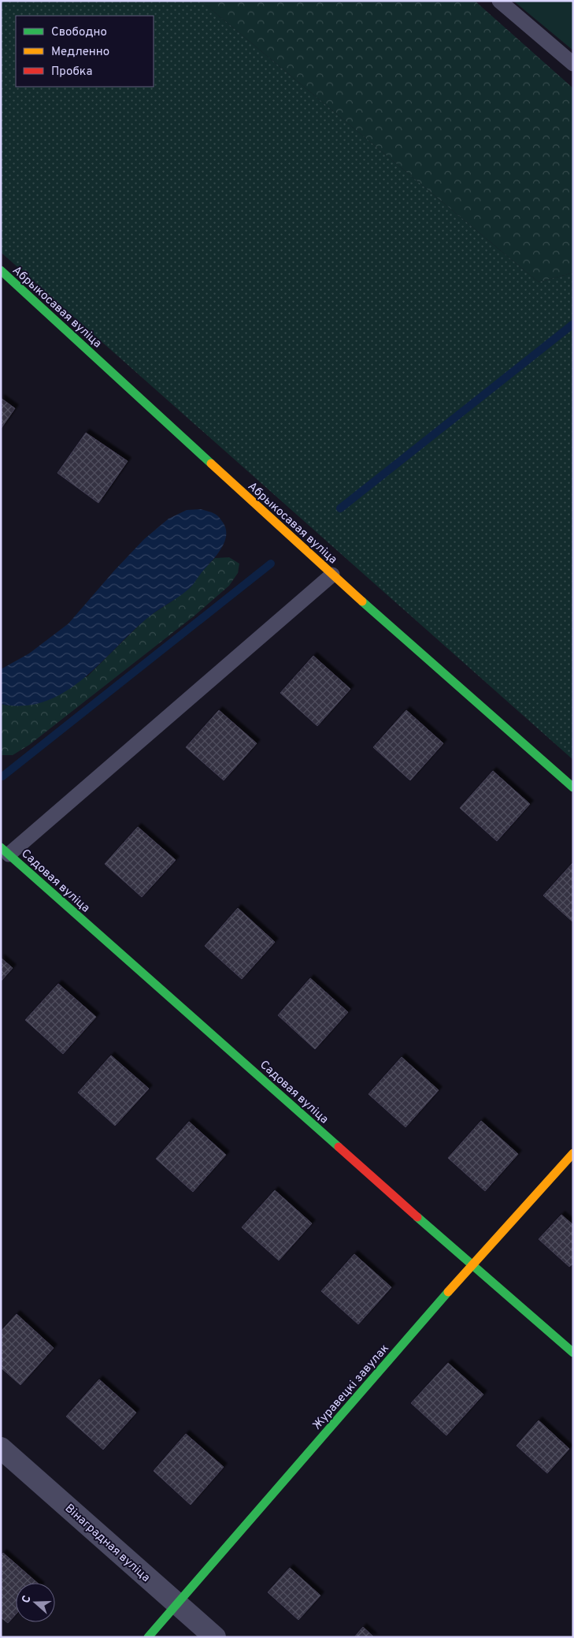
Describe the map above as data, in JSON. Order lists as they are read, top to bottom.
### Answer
{
  "streets": {
    "street": [
      "Абрыкосавая вуліца",
      "Садовая вуліца",
      "Журавецкі завулак",
      "Вінаградная вуліца"
    ]
  },
  "crossings": [
    ["Садовая вуліца", "Журавецкі завулак"],
    ["Журавецкі завулак", "Вінаградная вуліца"]
  ],
  "legend": ["Свободно", "Медленно", "Пробка"],
  "north": "left"
}
